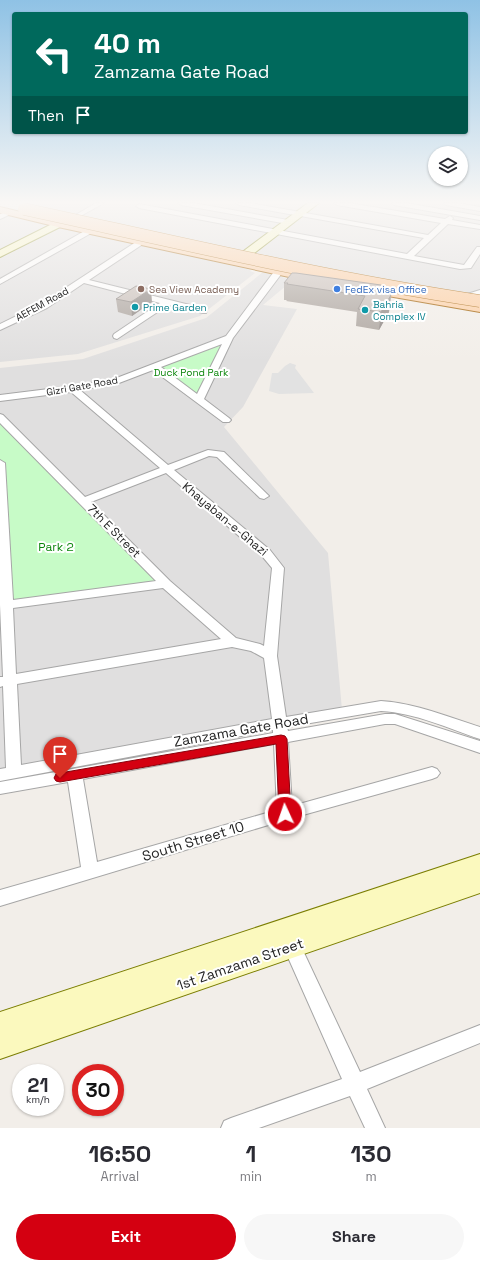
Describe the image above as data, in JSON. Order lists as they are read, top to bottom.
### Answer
{
  "streets": {
    "street": [
      "AEFEM Road",
      "Gizri Gate Road",
      "Khayaban-e-Ghazi",
      "7th E Street",
      "Zamzama Gate Road",
      "South Street 10",
      "1st Zamzama Street"
    ]
  },
  "crossings": [
    ["Gizri Gate Road", "Khayaban-e-Ghazi"],
    ["Khayaban-e-Ghazi", "Zamzama Gate Road"],
    ["Khayaban-e-Ghazi", "South Street 10"]
  ],
  "parks": ["Duck Pond Park", "Park 2"],
  "places": [
    "Sea View Academy",
    "FedEx visa Office",
    "Prime Garden",
    "Bahria Complex IV"
  ],
  "page": {
    "turn": ["40 m", "Zamzama Gate Road"],
    "then": "Then",
    "speed": "21 km/h",
    "limit": "30",
    "eta": [
      "16:50",
      "Arrival",
      "1",
      "min",
      "130",
      "m"
    ],
    "buttons": ["Exit", "Share"]
  }
}
